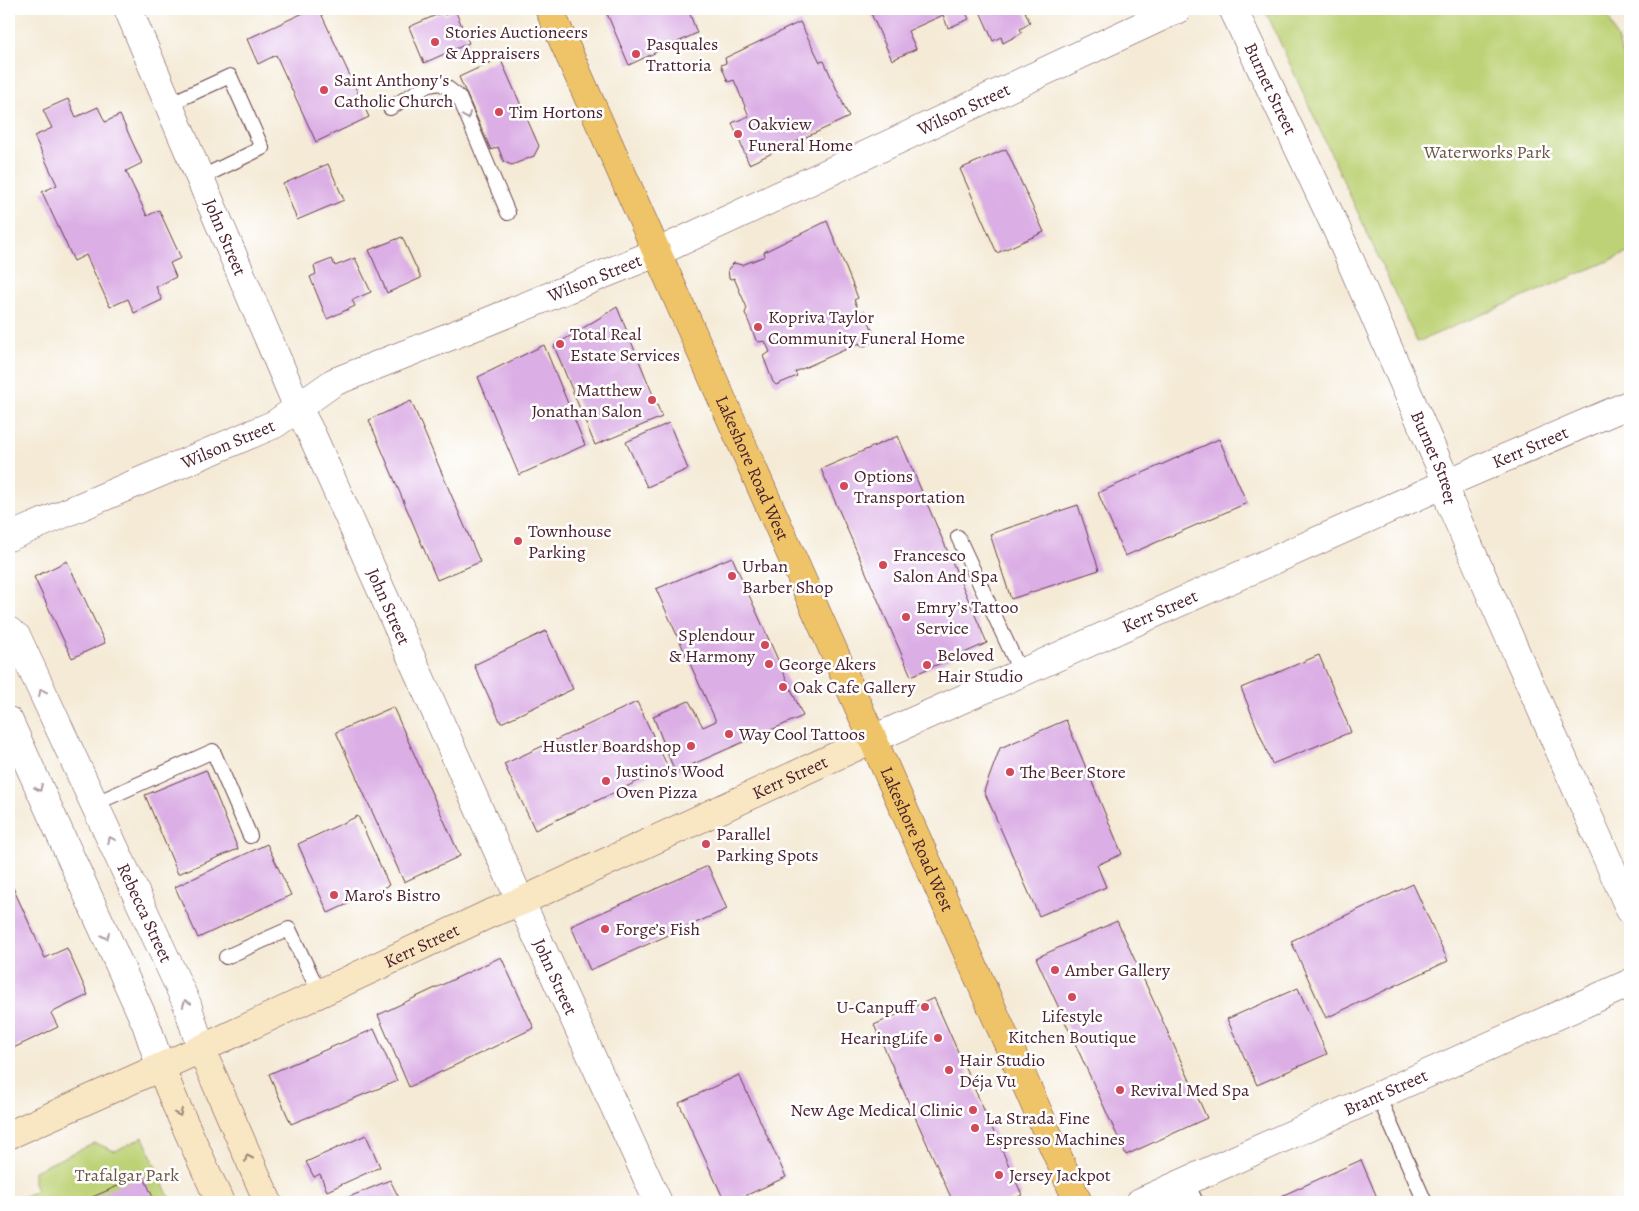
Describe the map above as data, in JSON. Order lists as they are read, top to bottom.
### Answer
{
  "streets": {
    "main road": ["Kerr Street", "Lakeshore Road West", "Rebecca Street"],
    "street": [
      "Burnet Street",
      "Wilson Street",
      "John Street",
      "Brant Street"
    ]
  },
  "crossings": [
    ["Burnet Street", "Kerr Street"],
    ["Wilson Street", "John Street"],
    ["Wilson Street", "Lakeshore Road West"],
    ["John Street", "Kerr Street"],
    ["Kerr Street", "Lakeshore Road West"],
    ["Kerr Street", "Rebecca Street"]
  ],
  "parks": ["Waterworks Park", "Trafalgar Park"],
  "places": [
    "Stories Auctioneers & Appraisers",
    "Pasquales Trattoria",
    "Saint Anthony's Catholic Church",
    "Tim Hortons",
    "Oakview Funeral Home",
    "Kopriva Taylor Community Funeral Home",
    "Total Real Estate Services",
    "Matthew Jonathan Salon",
    "Options Transportation",
    "Townhouse Parking",
    "Francesco Salon And Spa",
    "Urban Barber Shop",
    "Emry’s Tattoo Service",
    "Splendour & Harmony",
    "George Akers",
    "Beloved Hair Studio",
    "Oak Cafe Gallery",
    "Way Cool Tattoos",
    "Hustler Boardshop",
    "The Beer Store",
    "Justino's Wood Oven Pizza",
    "Parallel Parking Spots",
    "Maro's Bistro",
    "Forge’s Fish",
    "Amber Gallery",
    "Lifestyle Kitchen Boutique",
    "U-Canpuff",
    "HearingLife",
    "Hair Studio Déja Vu",
    "Revival Med Spa",
    "New Age Medical Clinic",
    "La Strada Fine Espresso Machines",
    "Jersey Jackpot"
  ]
}
